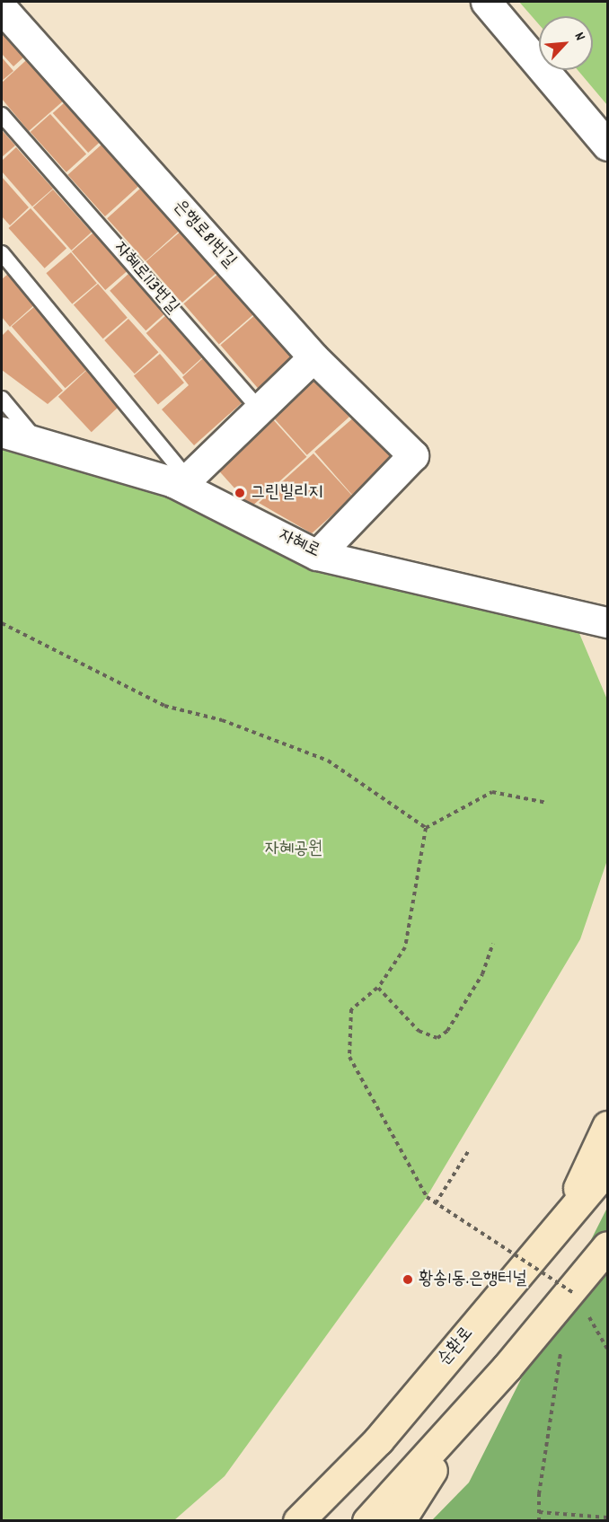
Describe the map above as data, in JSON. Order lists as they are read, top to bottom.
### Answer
{
  "streets": {
    "main road": ["순환로"],
    "street": ["은행로81번길", "자혜로"],
    "lane": ["자혜로113번길"]
  },
  "crossings": [
    ["은행로81번길", "자혜로"]
  ],
  "parks": ["자혜공원"],
  "places": ["그린빌리지", "황송1동.은행터널"],
  "north": "top right"
}
